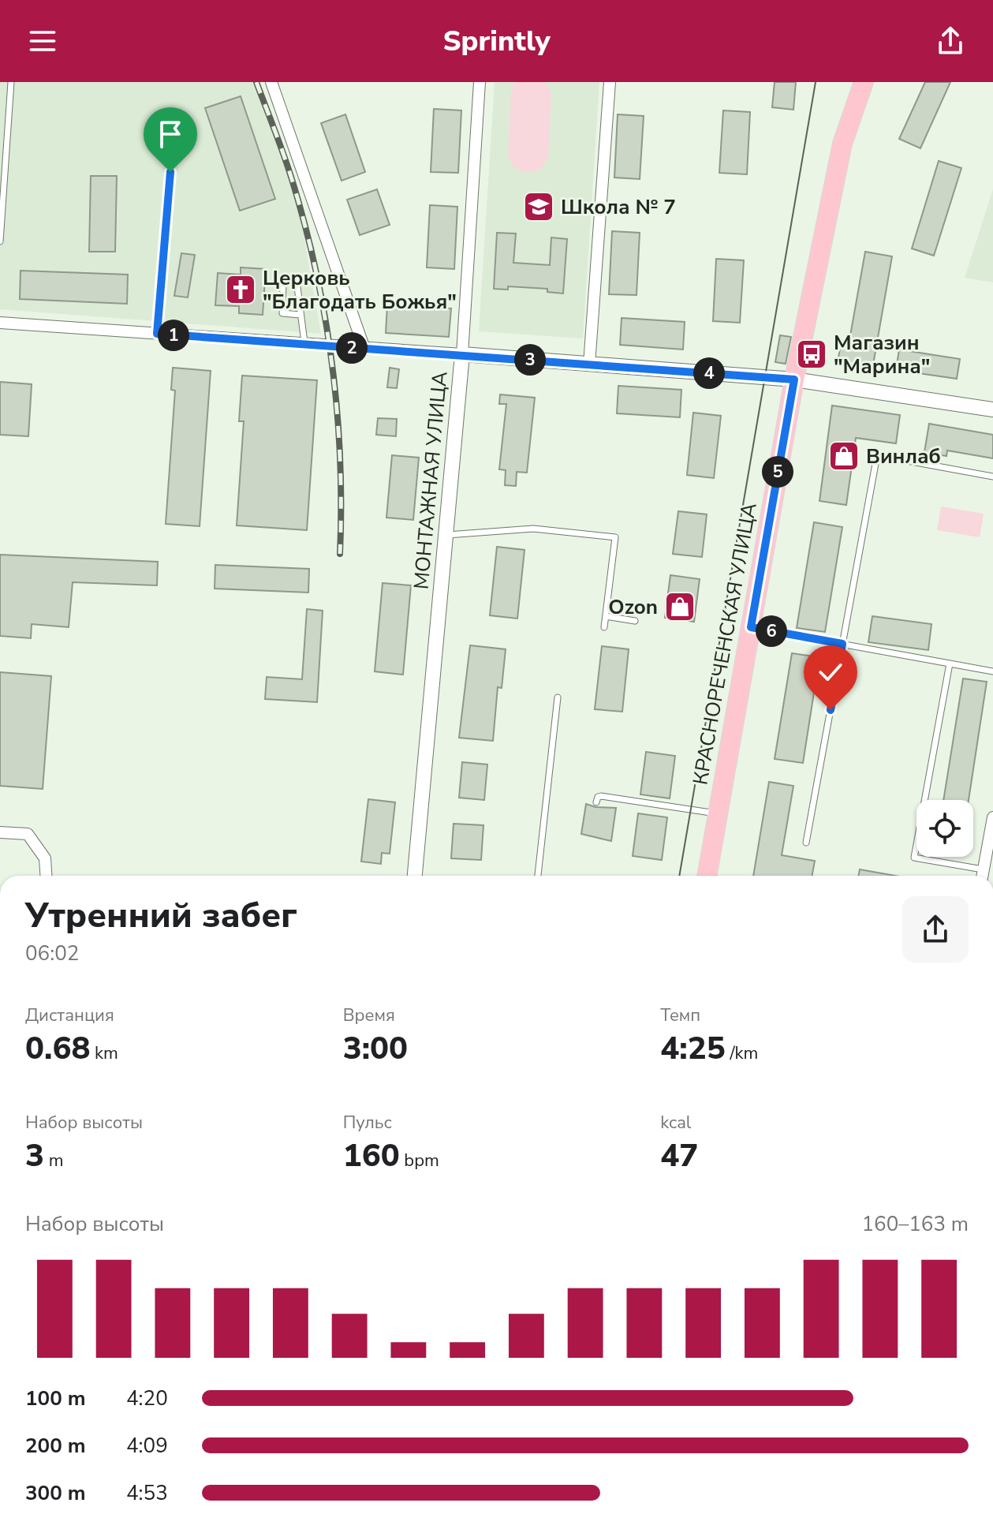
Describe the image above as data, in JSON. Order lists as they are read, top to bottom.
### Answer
{
  "streets": {
    "main road": ["КРАСНОРЕЧЕНСКАЯ УЛИЦА"],
    "street": ["МОНТАЖНАЯ УЛИЦА"]
  },
  "places": {
    "school or university": ["Школа № 7"],
    "church": ["Церковь \"Благодать Божья\""],
    "bus stop": ["Магазин \"Марина\""],
    "shop": ["Винлаб", "Ozon"]
  },
  "page": {
    "header": "Sprintly",
    "pins": [
      "1",
      "2",
      "3",
      "4",
      "5",
      "6"
    ],
    "heading": ["Утренний забег", "06:02"],
    "stats": [
      ["Дистанция", "0.68 km"],
      ["Время", "3:00"],
      ["Темп", "4:25 /km"],
      ["Набор высоты", "3 m"],
      ["Пульс", "160 bpm"],
      ["kcal", "47"]
    ],
    "chart": ["Набор высоты", "160–163 m"],
    "list": [
      {
        "name": "100 m",
        "note": "4:20"
      },
      {
        "name": "200 m",
        "note": "4:09"
      },
      {
        "name": "300 m",
        "note": "4:53"
      }
    ]
  }
}
